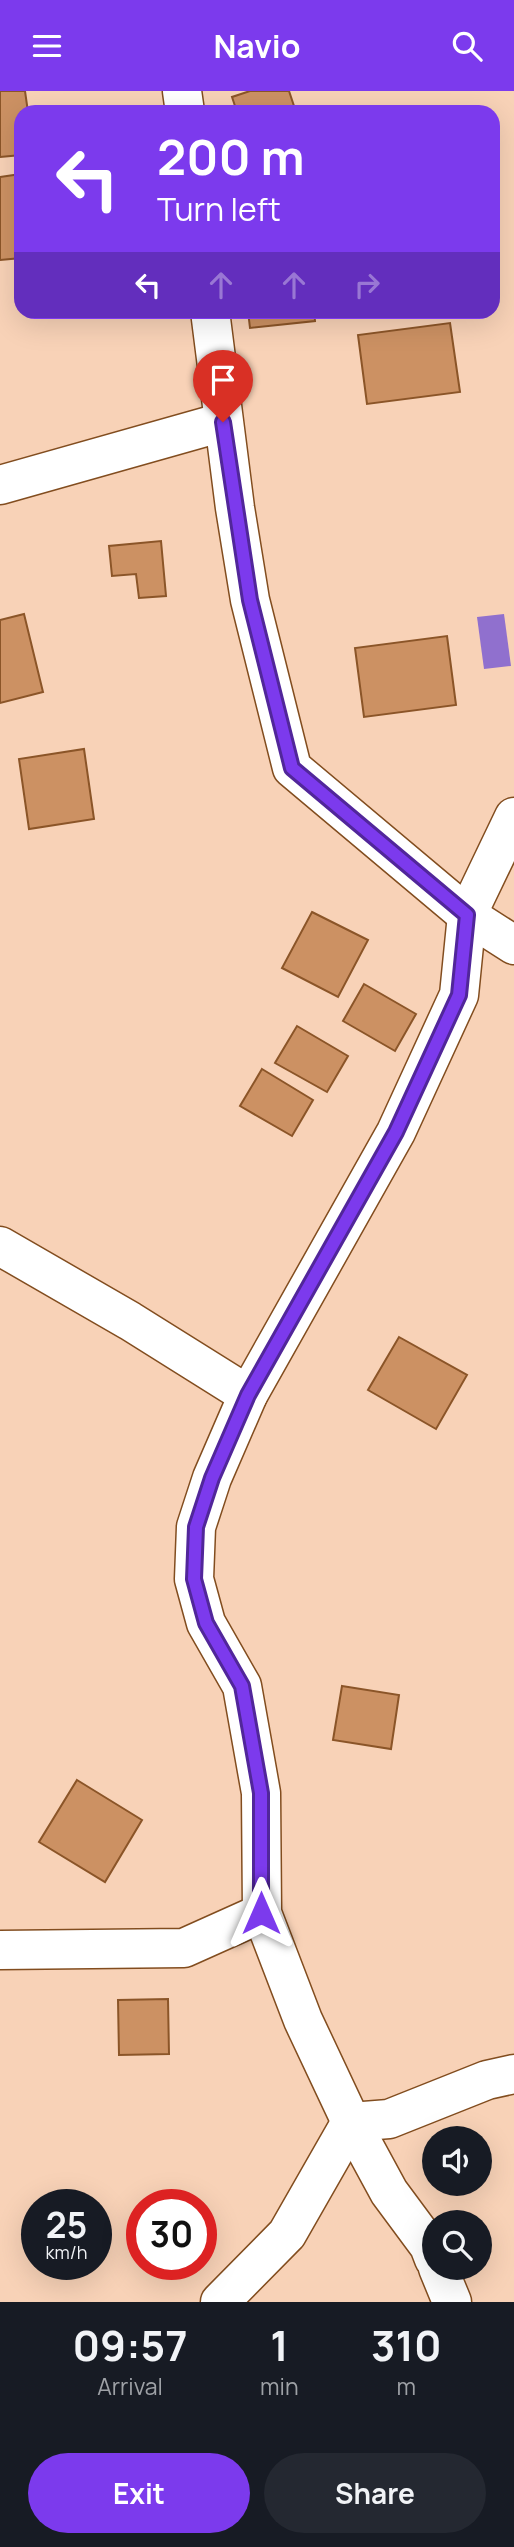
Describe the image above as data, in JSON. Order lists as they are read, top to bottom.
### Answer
{
  "page": {
    "header": "Navio",
    "turn": ["200 m", "Turn left"],
    "speed": "25 km/h",
    "limit": "30",
    "eta": [
      "09:57",
      "Arrival",
      "1",
      "min",
      "310",
      "m"
    ],
    "buttons": ["Exit", "Share"]
  }
}
